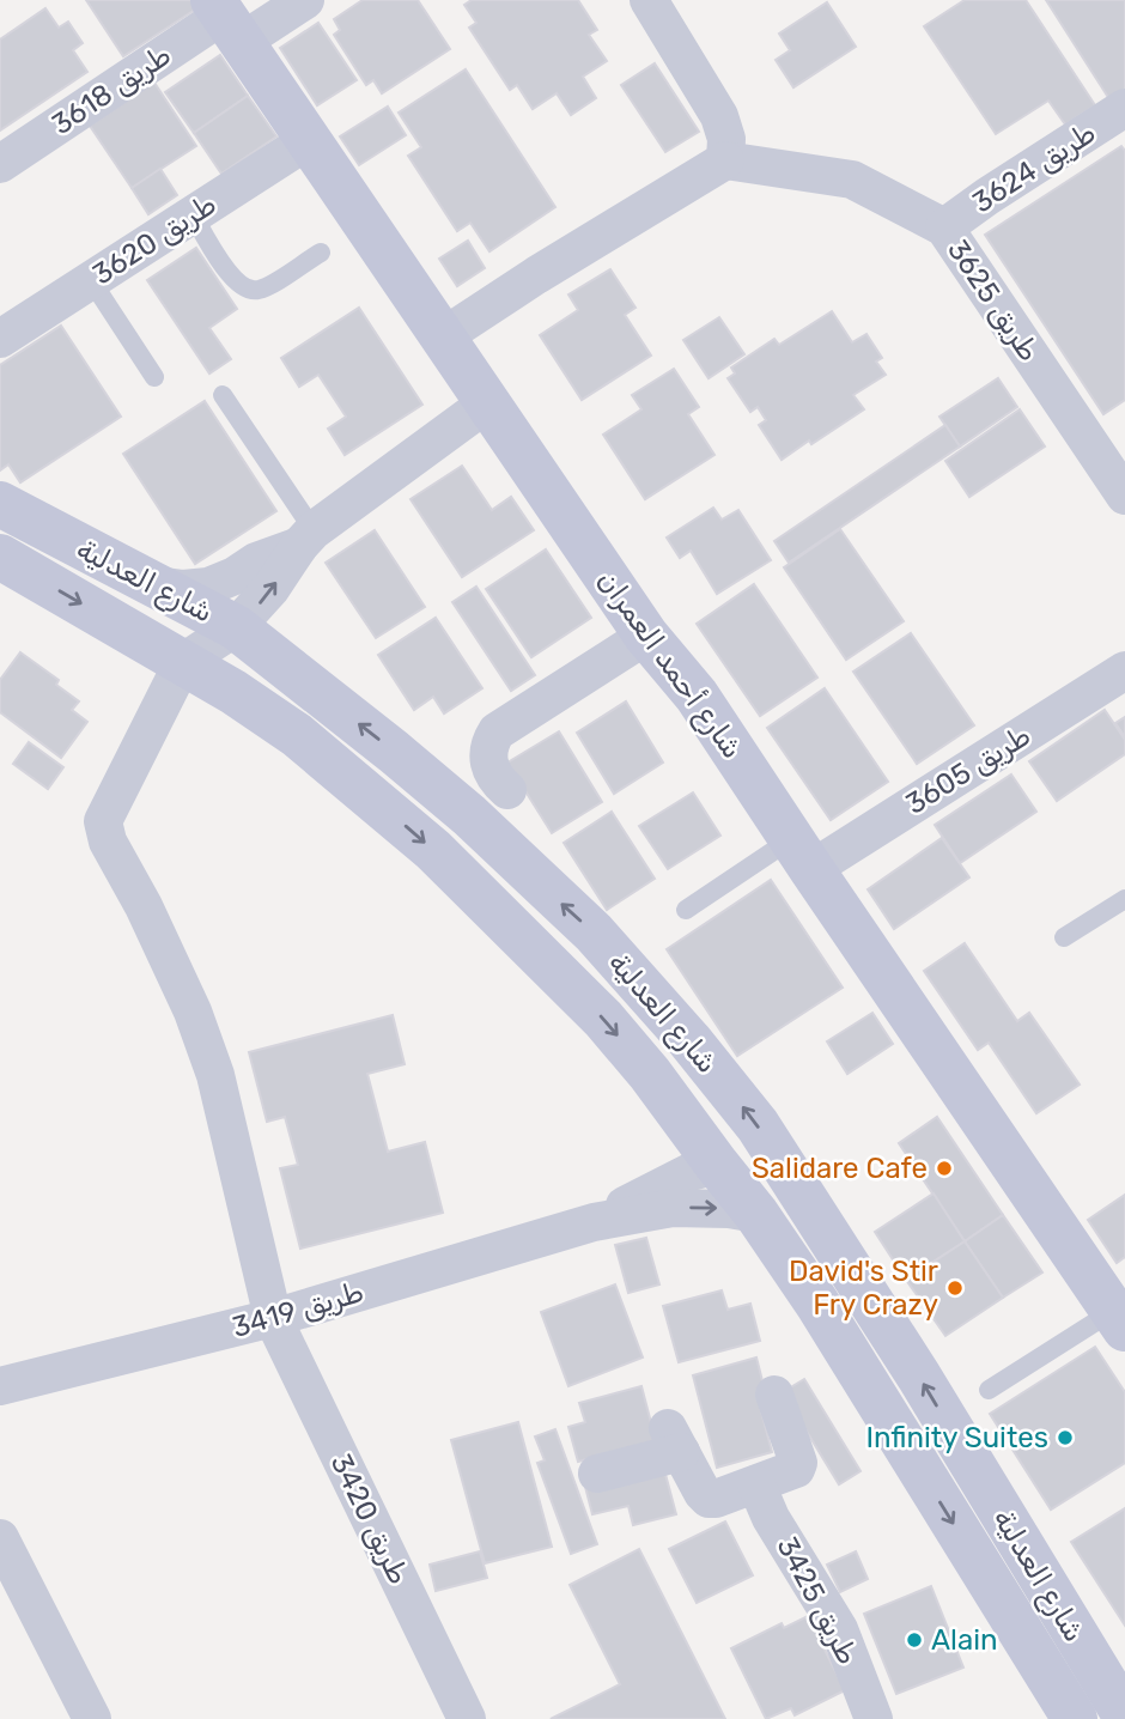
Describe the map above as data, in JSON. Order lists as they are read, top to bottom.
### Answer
{
  "streets": {
    "main road": ["شارع العدلية", "شارع أحمد العمران"],
    "street": [
      "طريق 3618",
      "طريق 3624",
      "طريق 3620",
      "طريق 3625",
      "طريق 3605",
      "طريق 3419",
      "طريق 3420",
      "طريق 3425"
    ]
  },
  "crossings": [
    ["طريق 3618", "شارع أحمد العمران"],
    ["طريق 3624", "طريق 3625"],
    ["طريق 3620", "شارع أحمد العمران"],
    ["شارع العدلية", "طريق 3419"],
    ["شارع العدلية", "طريق 3420"],
    ["شارع أحمد العمران", "طريق 3605"],
    ["طريق 3419", "طريق 3420"]
  ],
  "places": [
    "Salidare Cafe",
    "David's Stir Fry Crazy",
    "Infinity Suites",
    "Alain"
  ]
}
